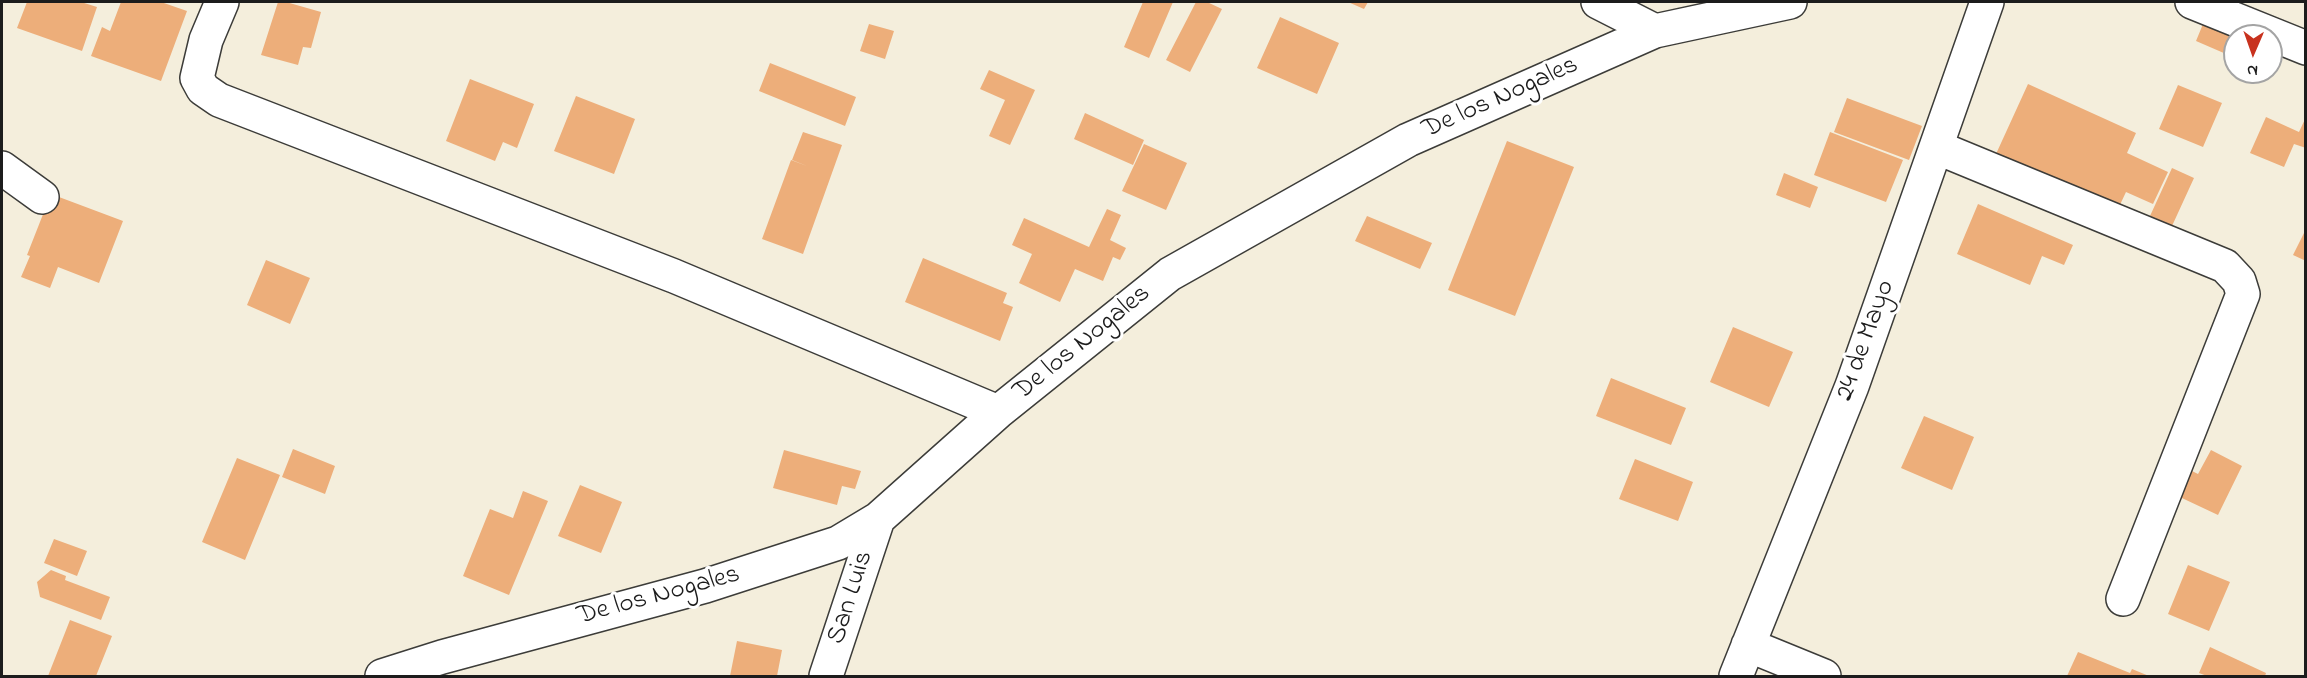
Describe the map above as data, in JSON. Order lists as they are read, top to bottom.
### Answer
{
  "streets": {
    "street": ["De los Nogales", "24 de Mayo", "San Luis"]
  },
  "crossings": [
    ["De los Nogales", "San Luis"]
  ],
  "north": "bottom"
}
